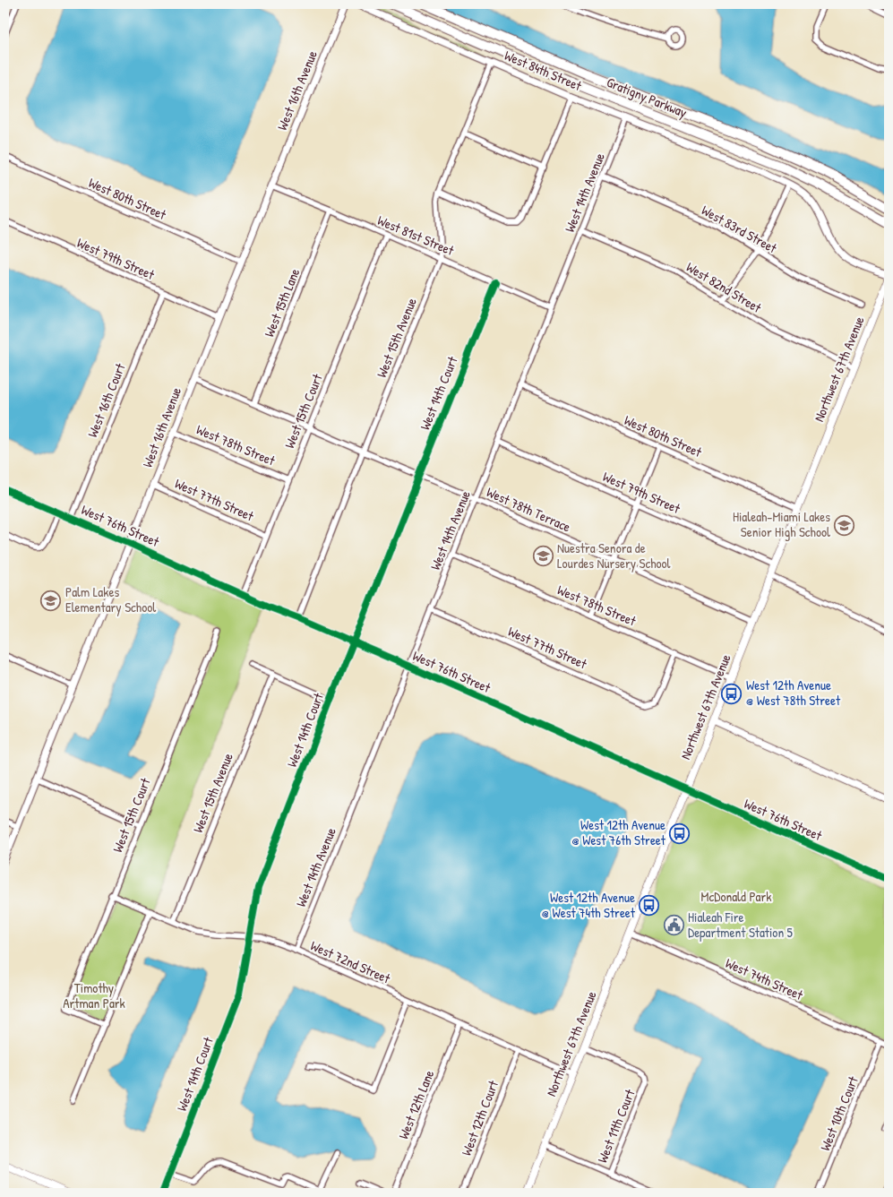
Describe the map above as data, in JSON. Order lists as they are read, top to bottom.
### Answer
{
  "streets": {
    "highway": ["Gratigny Parkway"],
    "main road": ["Northwest 67th Avenue"],
    "street": [
      "West 84th Street",
      "West 16th Avenue",
      "West 14th Avenue",
      "West 80th Street",
      "West 83rd Street",
      "West 81st Street",
      "West 79th Street",
      "West 82nd Street",
      "West 15th Lane",
      "West 15th Avenue",
      "West 14th Court",
      "West 16th Court",
      "West 15th Court",
      "West 78th Street",
      "West 77th Street",
      "West 78th Terrace",
      "West 76th Street",
      "West 72nd Street",
      "West 74th Street",
      "West 12th Lane",
      "West 10th Court",
      "West 12th Court",
      "West 11th Court"
    ]
  },
  "crossings": [
    ["West 84th Street", "West 14th Avenue"],
    ["West 84th Street", "West 15th Avenue"],
    ["West 84th Street", "Northwest 67th Avenue"],
    ["West 16th Avenue", "West 80th Street"],
    ["West 16th Avenue", "West 81st Street"],
    ["West 16th Avenue", "West 79th Street"],
    ["West 16th Avenue", "West 78th Street"],
    ["West 16th Avenue", "West 77th Street"],
    ["West 16th Avenue", "West 78th Terrace"],
    ["West 16th Avenue", "West 76th Street"],
    ["West 14th Avenue", "West 80th Street"],
    ["West 14th Avenue", "West 83rd Street"],
    ["West 14th Avenue", "West 81st Street"],
    ["West 14th Avenue", "West 79th Street"],
    ["West 14th Avenue", "West 82nd Street"],
    ["West 14th Avenue", "West 78th Street"],
    ["West 14th Avenue", "West 77th Street"],
    ["West 14th Avenue", "West 78th Terrace"],
    ["West 14th Avenue", "West 76th Street"],
    ["West 14th Avenue", "West 72nd Street"],
    ["West 80th Street", "Northwest 67th Avenue"],
    ["West 81st Street", "West 15th Lane"],
    ["West 81st Street", "West 15th Avenue"],
    ["West 81st Street", "West 14th Court"],
    ["West 81st Street", "West 15th Court"],
    ["West 79th Street", "Northwest 67th Avenue"],
    ["West 79th Street", "West 16th Court"],
    ["West 82nd Street", "Northwest 67th Avenue"],
    ["West 15th Lane", "West 78th Terrace"],
    ["West 15th Avenue", "West 78th Terrace"],
    ["West 15th Avenue", "West 76th Street"],
    ["West 15th Avenue", "West 72nd Street"],
    ["Northwest 67th Avenue", "West 78th Street"],
    ["Northwest 67th Avenue", "West 78th Terrace"],
    ["Northwest 67th Avenue", "West 76th Street"],
    ["Northwest 67th Avenue", "West 72nd Street"],
    ["Northwest 67th Avenue", "West 74th Street"],
    ["Northwest 67th Avenue", "West 11th Court"],
    ["West 14th Court", "West 78th Terrace"],
    ["West 14th Court", "West 76th Street"],
    ["West 14th Court", "West 72nd Street"],
    ["West 16th Court", "West 76th Street"],
    ["West 15th Court", "West 78th Street"],
    ["West 15th Court", "West 77th Street"],
    ["West 15th Court", "West 78th Terrace"],
    ["West 15th Court", "West 76th Street"],
    ["West 15th Court", "West 72nd Street"],
    ["West 78th Street", "West 77th Street"],
    ["West 72nd Street", "West 12th Lane"],
    ["West 72nd Street", "West 12th Court"],
    ["West 74th Street", "West 10th Court"]
  ],
  "parks": ["McDonald Park", "Timothy Artman Park"],
  "places": {
    "school or university": ["Hialeah-Miami Lakes Senior High School", "Nuestra Senora de Lourdes Nursery School", "Palm Lakes Elementary School"],
    "bus stop": ["West 12th Avenue @ West 78th Street", "West 12th Avenue @ West 76th Street", "West 12th Avenue @ West 74th Street"],
    "public building": ["Hialeah Fire Department Station 5"]
  }
}
